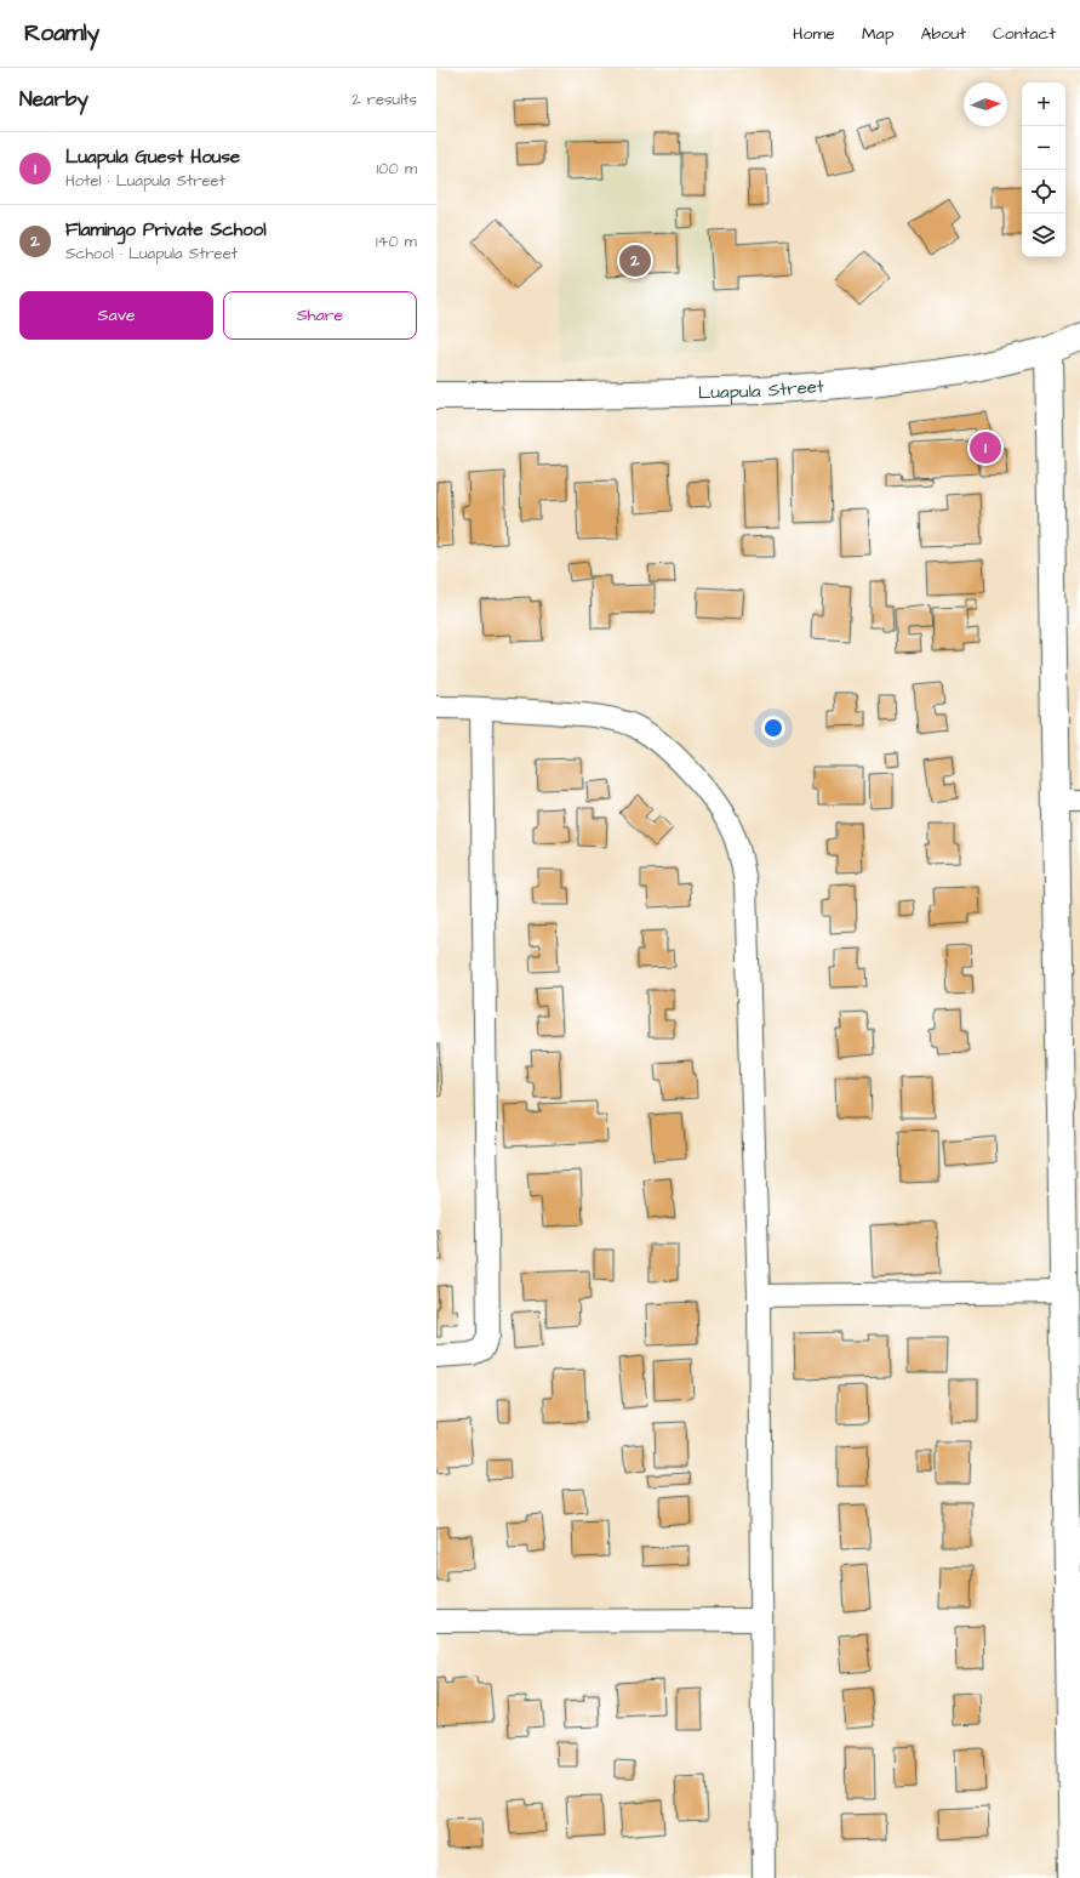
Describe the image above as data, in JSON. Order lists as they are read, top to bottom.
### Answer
{
  "streets": {
    "street": ["Luapula Street"]
  },
  "north": "right",
  "page": {
    "header": "Roamly",
    "nav": [
      "Home",
      "Map",
      "About",
      "Contact"
    ],
    "heading": ["Nearby", "2 results"],
    "map_buttons": ["+", "−"],
    "list": [
      {
        "mark": "1",
        "name": "Luapula Guest House",
        "note": "Hotel · Luapula Street",
        "value": "100 m"
      },
      {
        "mark": "2",
        "name": "Flamingo Private School",
        "note": "School · Luapula Street",
        "value": "140 m"
      }
    ],
    "pins": ["2", "1"],
    "buttons": ["Save", "Share"]
  }
}
